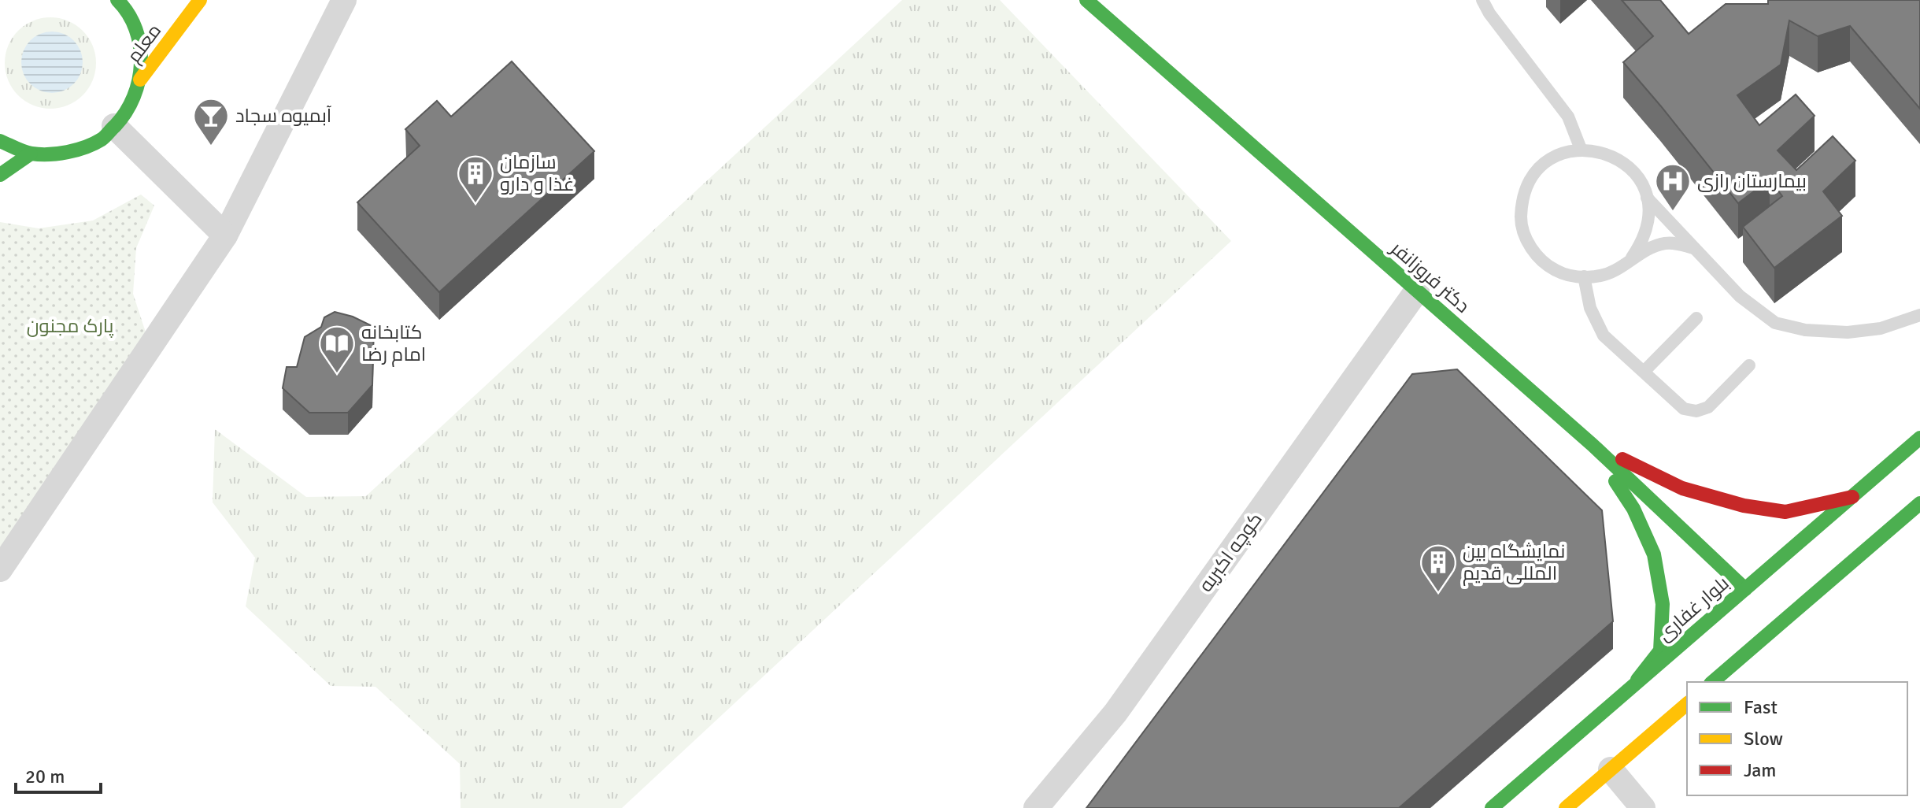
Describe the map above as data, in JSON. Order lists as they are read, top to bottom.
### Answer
{
  "streets": {
    "main road": ["معلم", "دکتر فروزانفر", "بلوار غفاری"],
    "street": ["کوچه اکبریه"]
  },
  "crossings": [
    ["دکتر فروزانفر", "کوچه اکبریه"],
    ["دکتر فروزانفر", "بلوار غفاری"]
  ],
  "parks": ["پارک مجنون"],
  "places": {
    "bar": ["آبمیوه سجاد"],
    "building": ["سازمان غذا و دارو", "نمایشگاه بین المللی قدیم"],
    "hospital": ["بیمارستان رازی"],
    "library": ["کتابخانه امام رضا"]
  },
  "legend": ["Fast", "Slow", "Jam"],
  "scale_bar": "20 m"
}
